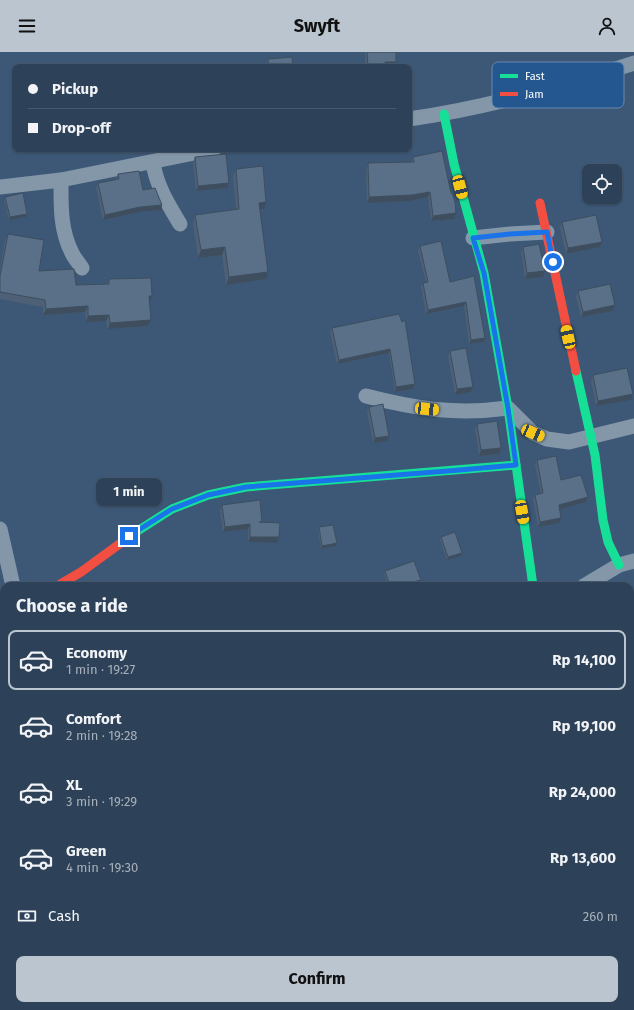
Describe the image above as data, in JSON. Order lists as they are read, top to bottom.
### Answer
{
  "legend": ["Fast", "Jam"],
  "page": {
    "header": "Swyft",
    "banner": ["Pickup", "Drop-off"],
    "bubble": "1 min",
    "heading": "Choose a ride",
    "list": [
      {
        "name": "Economy",
        "note": "1 min · 19:27",
        "value": "Rp 14,100"
      },
      {
        "name": "Comfort",
        "note": "2 min · 19:28",
        "value": "Rp 19,100"
      },
      {
        "name": "XL",
        "note": "3 min · 19:29",
        "value": "Rp 24,000"
      },
      {
        "name": "Green",
        "note": "4 min · 19:30",
        "value": "Rp 13,600"
      }
    ],
    "pay": ["Cash", "260 m"],
    "buttons": "Confirm"
  }
}
